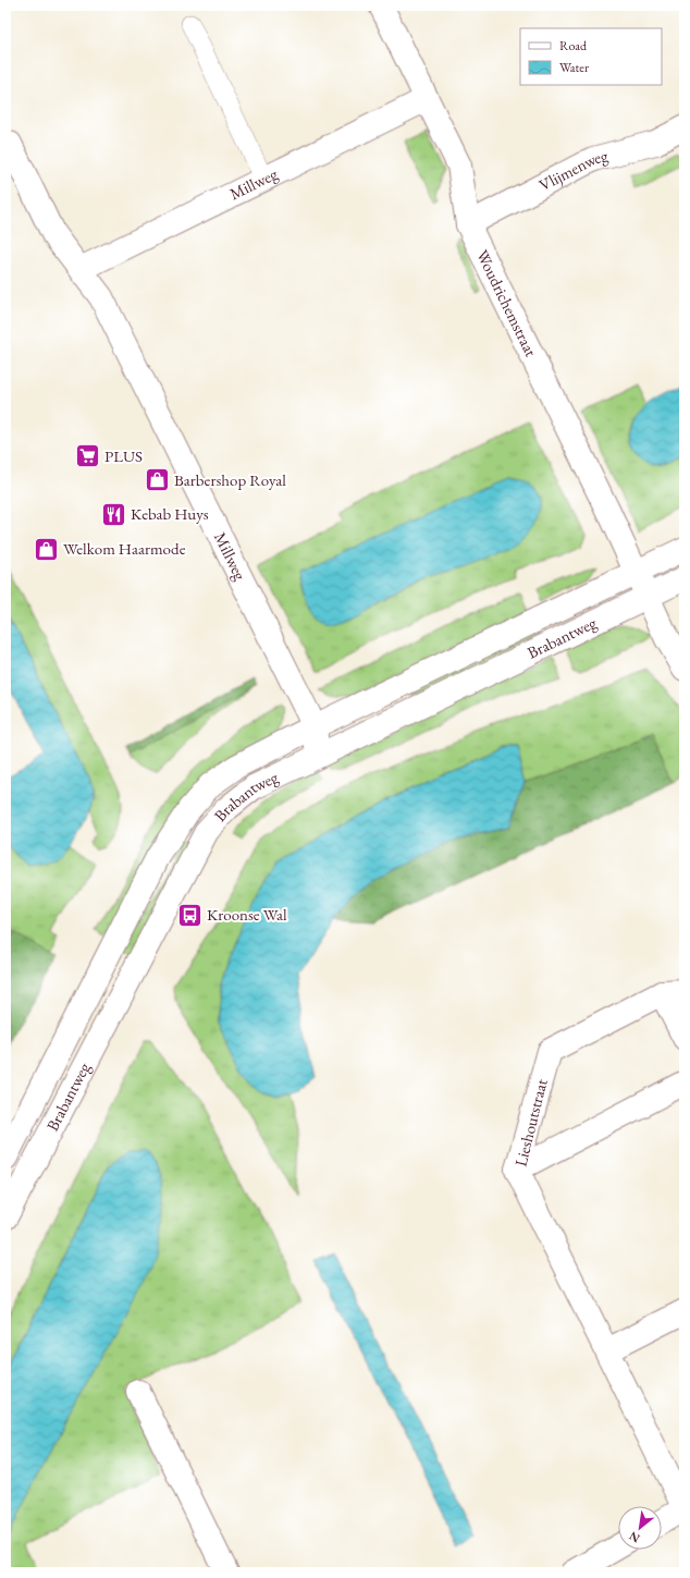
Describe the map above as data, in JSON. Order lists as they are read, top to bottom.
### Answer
{
  "streets": {
    "street": [
      "Vlijmenweg",
      "Millweg",
      "Woudrichemstraat",
      "Brabantweg",
      "Lieshoutstraat"
    ]
  },
  "crossings": [
    ["Vlijmenweg", "Woudrichemstraat"],
    ["Millweg", "Woudrichemstraat"],
    ["Millweg", "Brabantweg"],
    ["Woudrichemstraat", "Brabantweg"]
  ],
  "places": {
    "supermarket": ["PLUS"],
    "shop": ["Barbershop Royal", "Welkom Haarmode"],
    "restaurant": ["Kebab Huys"],
    "bus stop": ["Kroonse Wal"]
  },
  "legend": ["Road", "Water"],
  "north": "bottom left"
}
